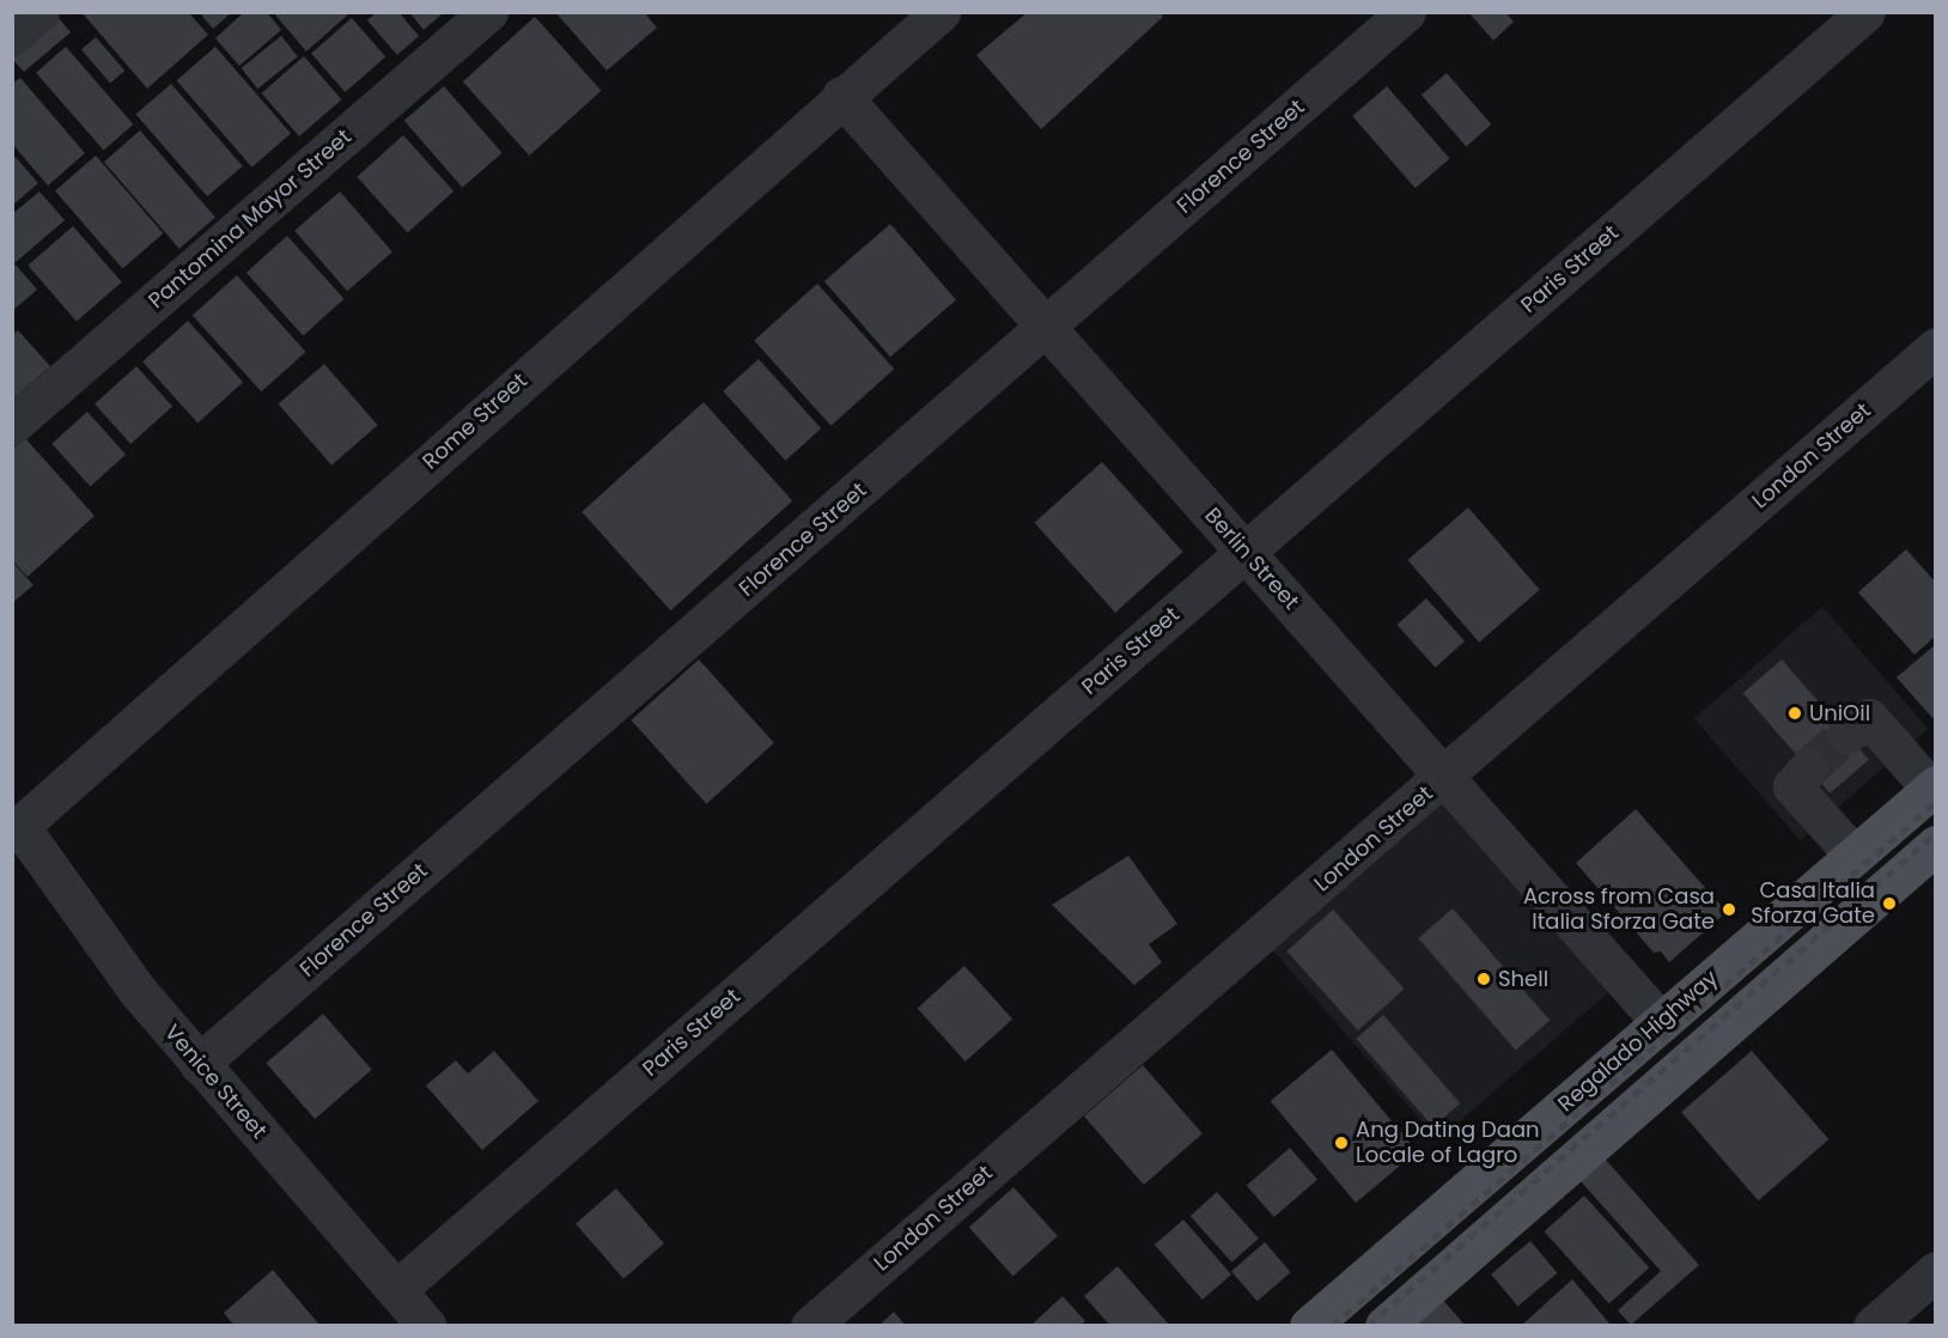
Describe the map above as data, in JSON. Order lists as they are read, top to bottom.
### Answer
{
  "streets": {
    "main road": ["Regalado Highway"],
    "street": [
      "Florence Street",
      "Pantomina Mayor Street",
      "Paris Street",
      "Rome Street",
      "London Street",
      "Berlin Street",
      "Venice Street"
    ]
  },
  "crossings": [
    ["Florence Street", "Berlin Street"],
    ["Florence Street", "Venice Street"],
    ["Paris Street", "Berlin Street"],
    ["Paris Street", "Venice Street"],
    ["Rome Street", "Berlin Street"],
    ["Rome Street", "Venice Street"],
    ["London Street", "Berlin Street"],
    ["Berlin Street", "Regalado Highway"]
  ],
  "places": [
    "UniOil",
    "Casa Italia Sforza Gate",
    "Across from Casa Italia Sforza Gate",
    "Shell",
    "Ang Dating Daan Locale of Lagro"
  ]
}
